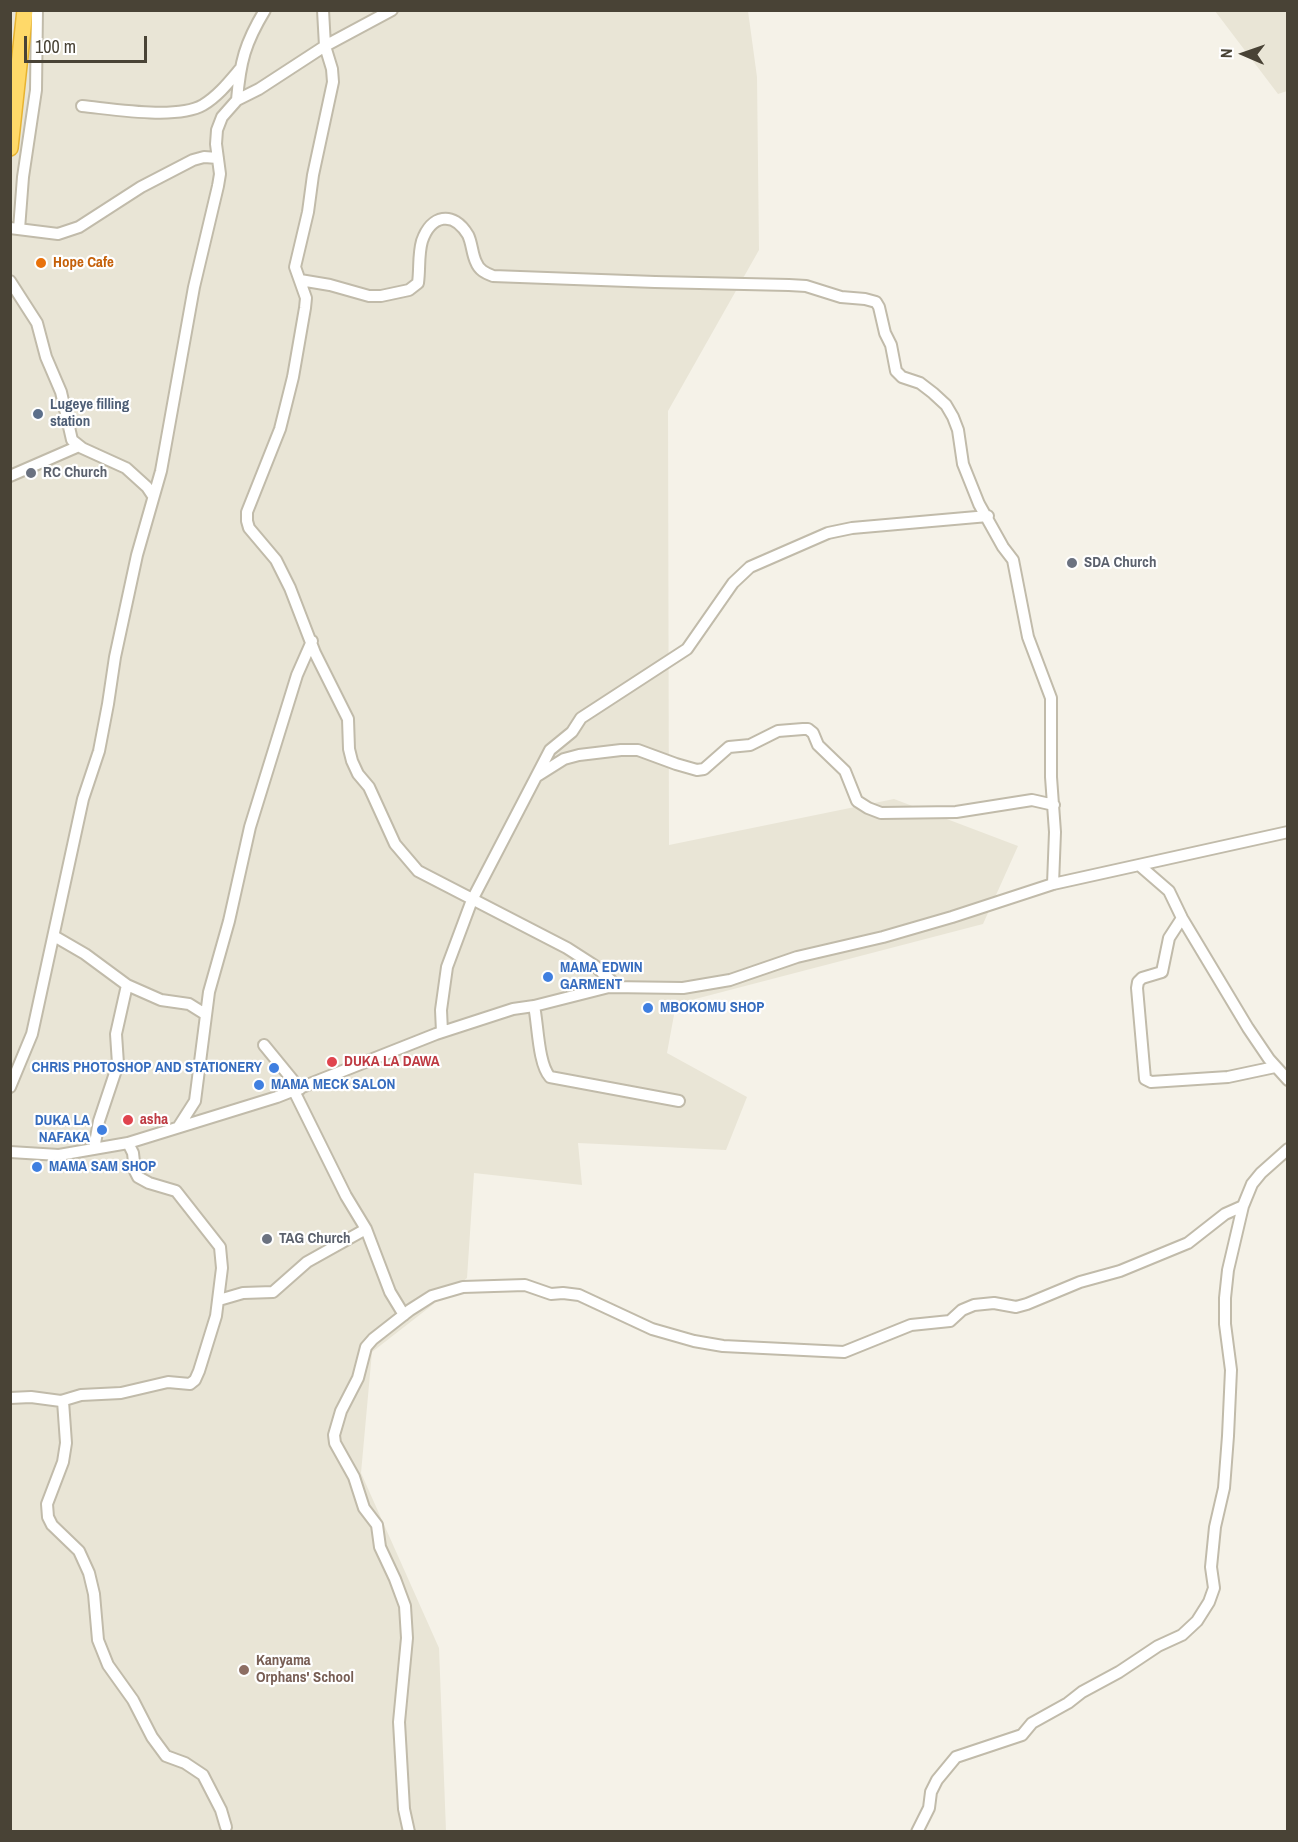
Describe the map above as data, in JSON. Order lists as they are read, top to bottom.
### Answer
{
  "places": [
    "Hope Cafe",
    "Lugeye filling station",
    "RC Church",
    "SDA Church",
    "MAMA EDWIN GARMENT",
    "MBOKOMU SHOP",
    "DUKA LA DAWA",
    "CHRIS PHOTOSHOP AND STATIONERY",
    "MAMA MECK SALON",
    "asha",
    "DUKA LA NAFAKA",
    "MAMA SAM SHOP",
    "TAG Church",
    "Kanyama Orphans' School"
  ],
  "scale_bar": "100 m",
  "north": "left"
}
